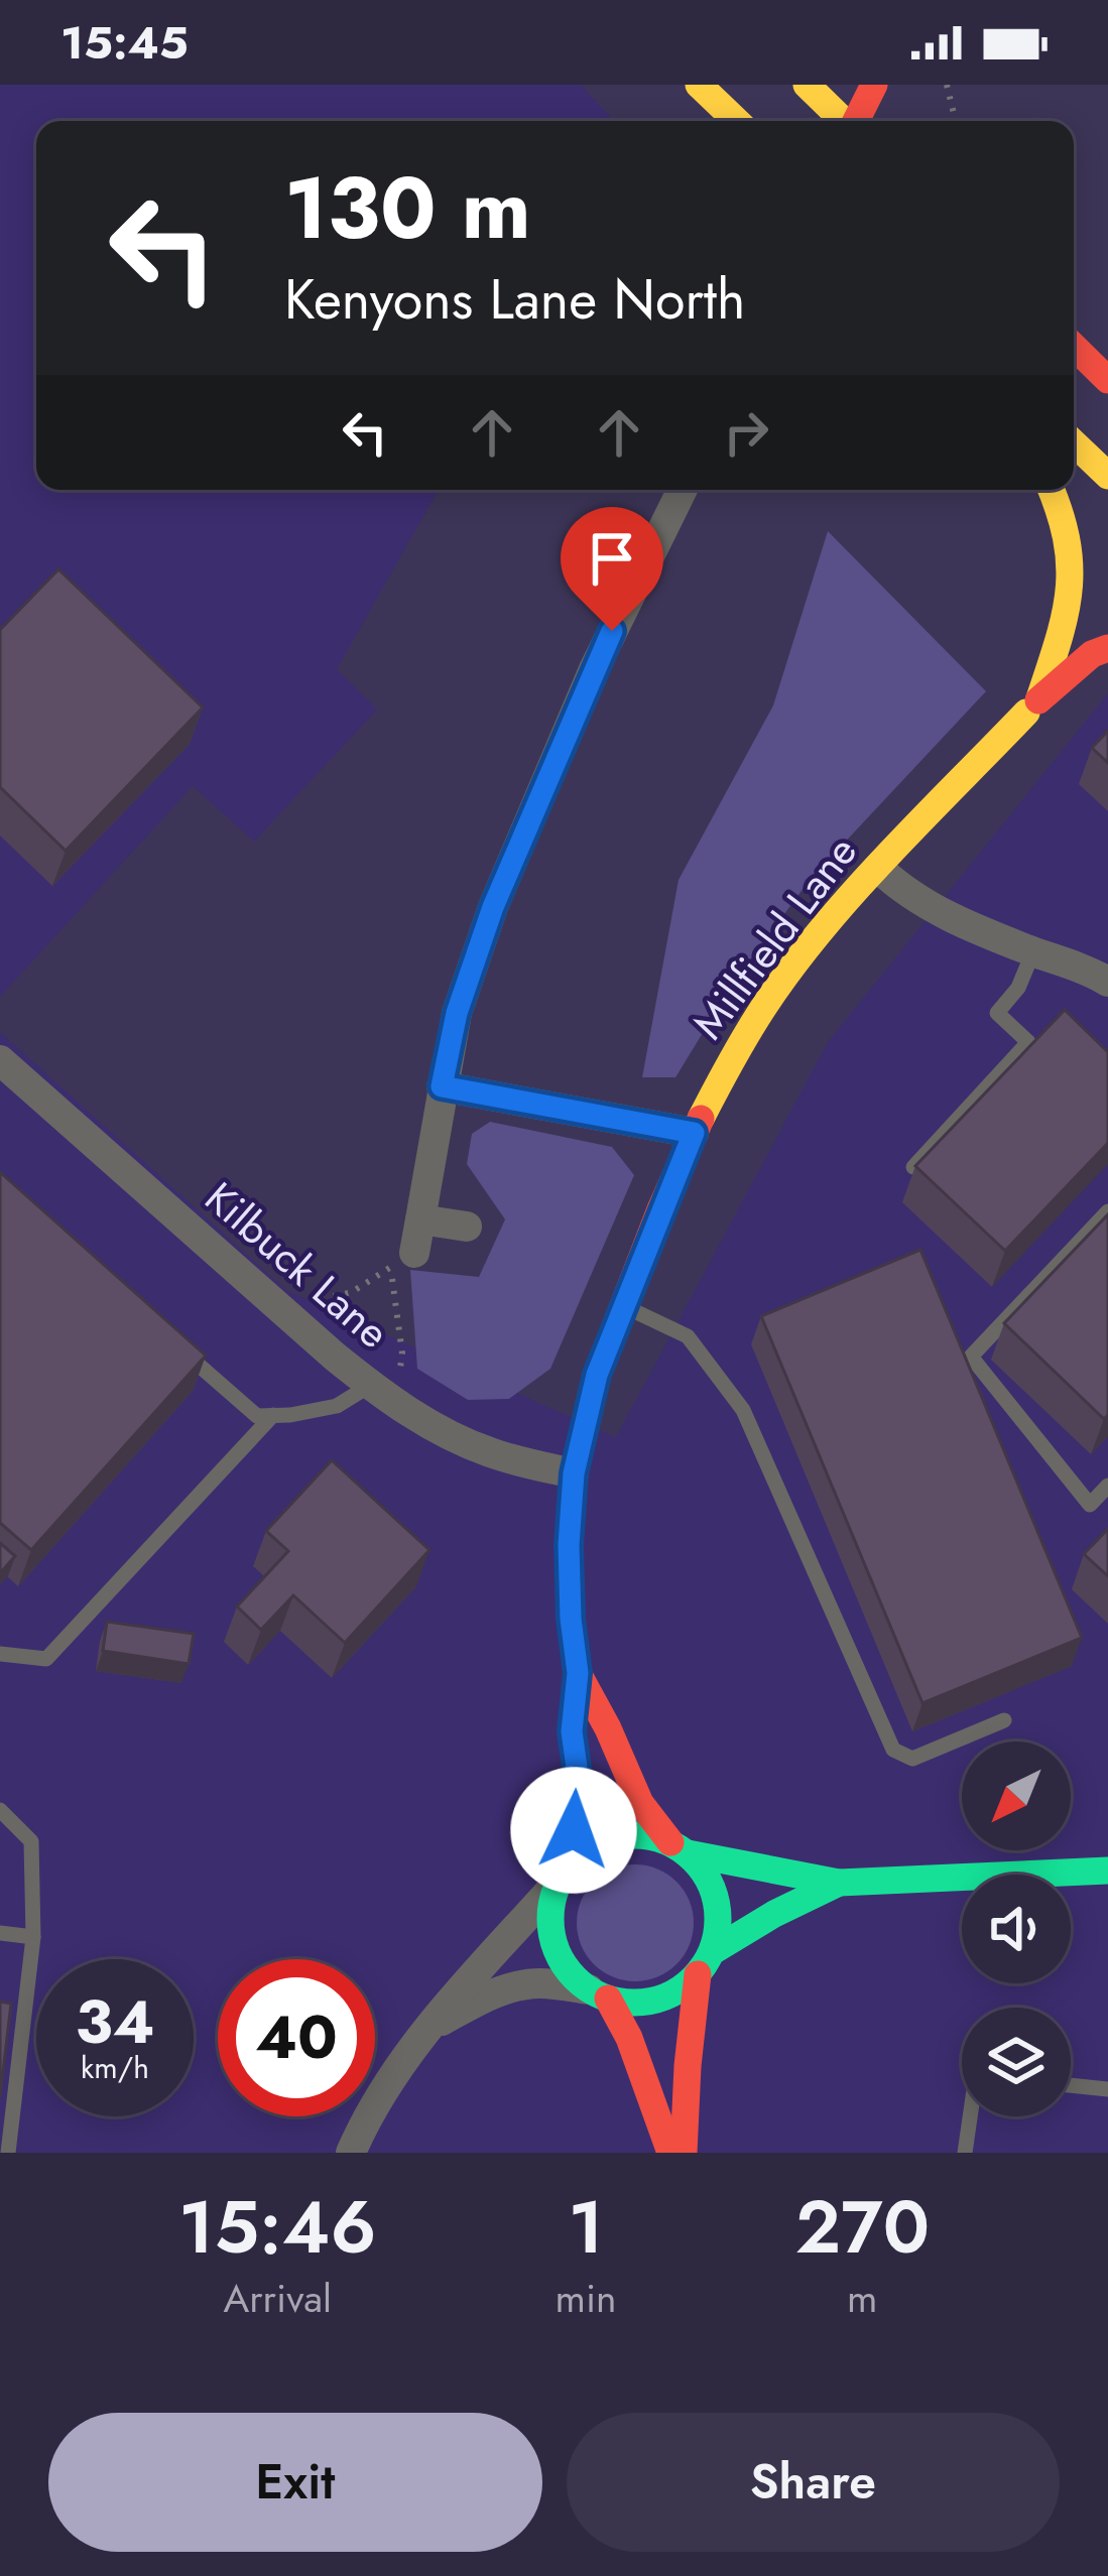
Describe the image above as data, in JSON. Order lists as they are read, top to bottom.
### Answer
{
  "streets": {
    "main road": ["Millfield Lane"],
    "street": ["Kilbuck Lane"]
  },
  "crossings": [
    ["Millfield Lane", "Kilbuck Lane"]
  ],
  "north": "bottom left",
  "page": {
    "status": "15:45",
    "turn": ["130 m", "Kenyons Lane North"],
    "speed": "34 km/h",
    "limit": "40",
    "eta": [
      "15:46",
      "Arrival",
      "1",
      "min",
      "270",
      "m"
    ],
    "buttons": ["Exit", "Share"]
  }
}
